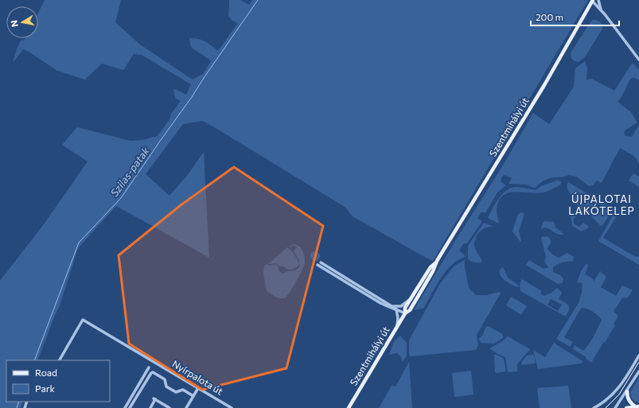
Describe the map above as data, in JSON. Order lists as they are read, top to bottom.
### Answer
{
  "streets": {
    "main road": ["Szentmihályi út"],
    "street": ["Nyírpalota út"]
  },
  "districts": ["ÚJPALOTAI LAKÓTELEP"],
  "water": ["Szilas-patak"],
  "legend": ["Road", "Park"],
  "scale_bar": "200 m",
  "north": "left"
}
